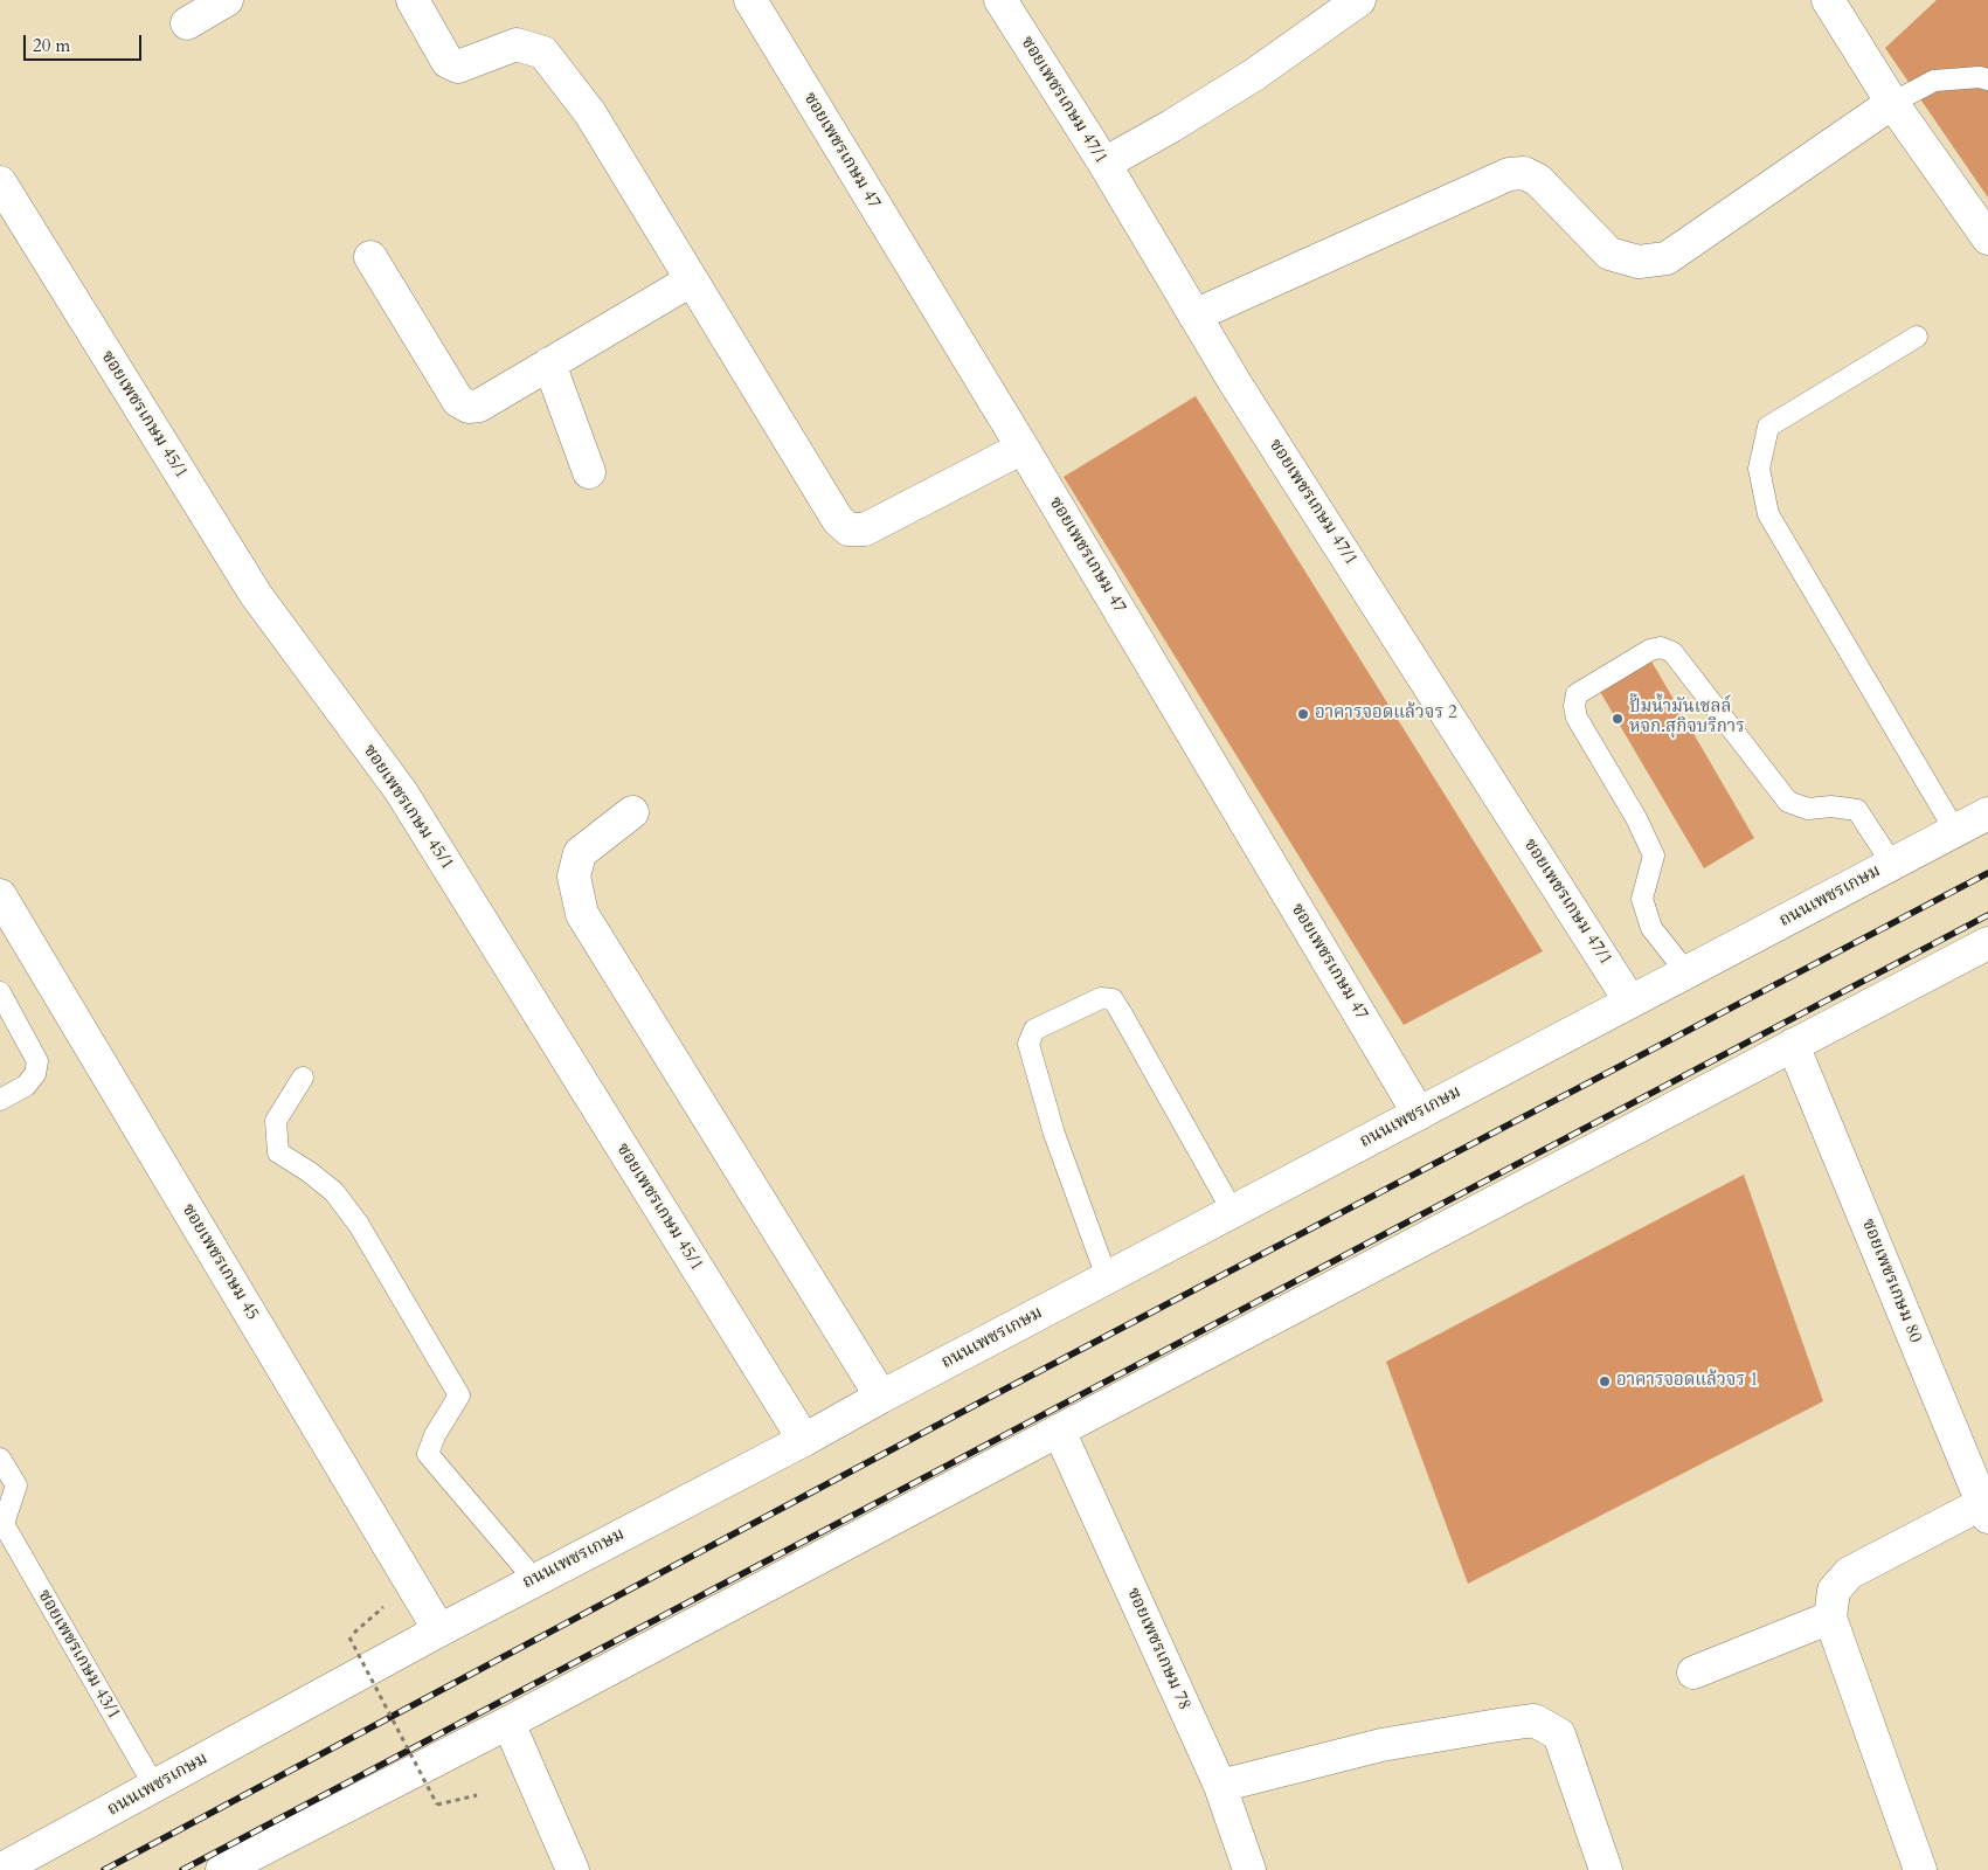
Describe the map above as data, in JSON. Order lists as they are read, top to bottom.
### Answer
{
  "streets": {
    "street": [
      "ซอยเพชรเกษม 47/1",
      "ซอยเพชรเกษม 47",
      "ซอยเพชรเกษม 45/1",
      "ถนนเพชรเกษม",
      "ซอยเพชรเกษม 45",
      "ซอยเพชรเกษม 80",
      "ซอยเพชรเกษม 78"
    ],
    "lane": ["ซอยเพชรเกษม 43/1"]
  },
  "crossings": [
    ["ซอยเพชรเกษม 47/1", "ถนนเพชรเกษม"],
    ["ซอยเพชรเกษม 47", "ถนนเพชรเกษม"],
    ["ซอยเพชรเกษม 45/1", "ถนนเพชรเกษม"],
    ["ถนนเพชรเกษม", "ซอยเพชรเกษม 45"],
    ["ถนนเพชรเกษม", "ซอยเพชรเกษม 43/1"]
  ],
  "places": ["อาคารจอดแล้วจร 2", "ปั๊มน้ำมันเชลล์ หจก.สุกิจบริการ", "อาคารจอดแล้วจร 1"],
  "scale_bar": "20 m"
}
